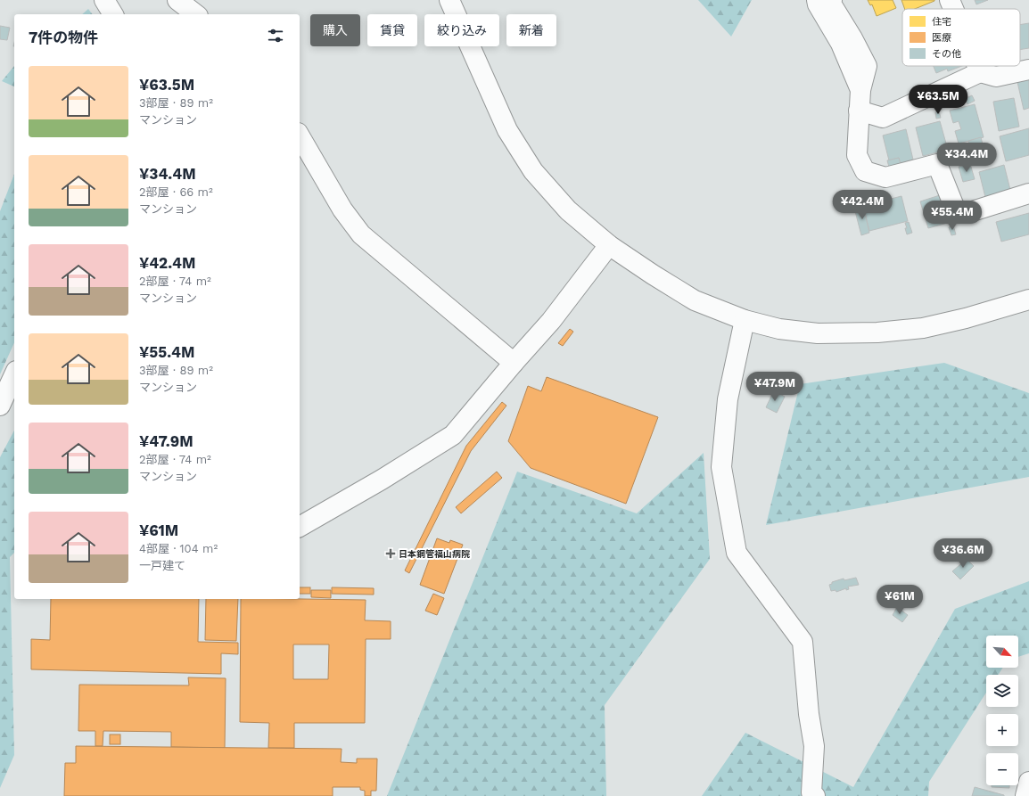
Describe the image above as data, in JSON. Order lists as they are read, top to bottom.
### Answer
{
  "places": {
    "health": ["日本鋼管福山病院"]
  },
  "legend": ["住宅", "医療", "その他"],
  "north": "bottom right",
  "page": {
    "chip": [
      "購入",
      "賃貸",
      "絞り込み",
      "新着"
    ],
    "heading": "7件の物件",
    "list": [
      {
        "name": "¥63.5M",
        "note": "3部屋 · 89 m² · マンション"
      },
      {
        "name": "¥34.4M",
        "note": "2部屋 · 66 m² · マンション"
      },
      {
        "name": "¥42.4M",
        "note": "2部屋 · 74 m² · マンション"
      },
      {
        "name": "¥55.4M",
        "note": "3部屋 · 89 m² · マンション"
      },
      {
        "name": "¥47.9M",
        "note": "2部屋 · 74 m² · マンション"
      },
      {
        "name": "¥61M",
        "note": "4部屋 · 104 m² · 一戸建て"
      }
    ],
    "price": [
      "¥63.5M",
      "¥34.4M",
      "¥42.4M",
      "¥55.4M",
      "¥47.9M",
      "¥36.6M",
      "¥61M"
    ],
    "map_buttons": ["+", "−"]
  }
}
